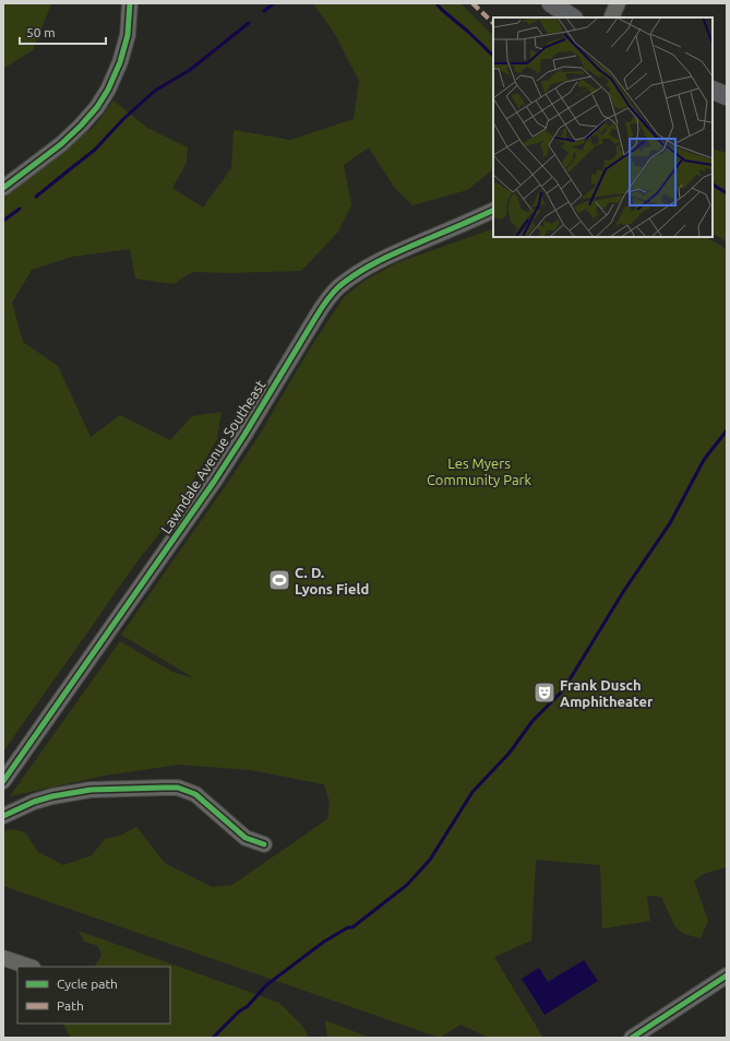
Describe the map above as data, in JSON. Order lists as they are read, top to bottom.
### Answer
{
  "streets": {
    "street": ["Lawndale Avenue Southeast"]
  },
  "parks": ["Les Myers Community Park"],
  "places": {
    "sports": ["C. D. Lyons Field"],
    "theatre": ["Frank Dusch Amphitheater"]
  },
  "legend": ["Cycle path", "Path"],
  "scale_bar": "50 m"
}
